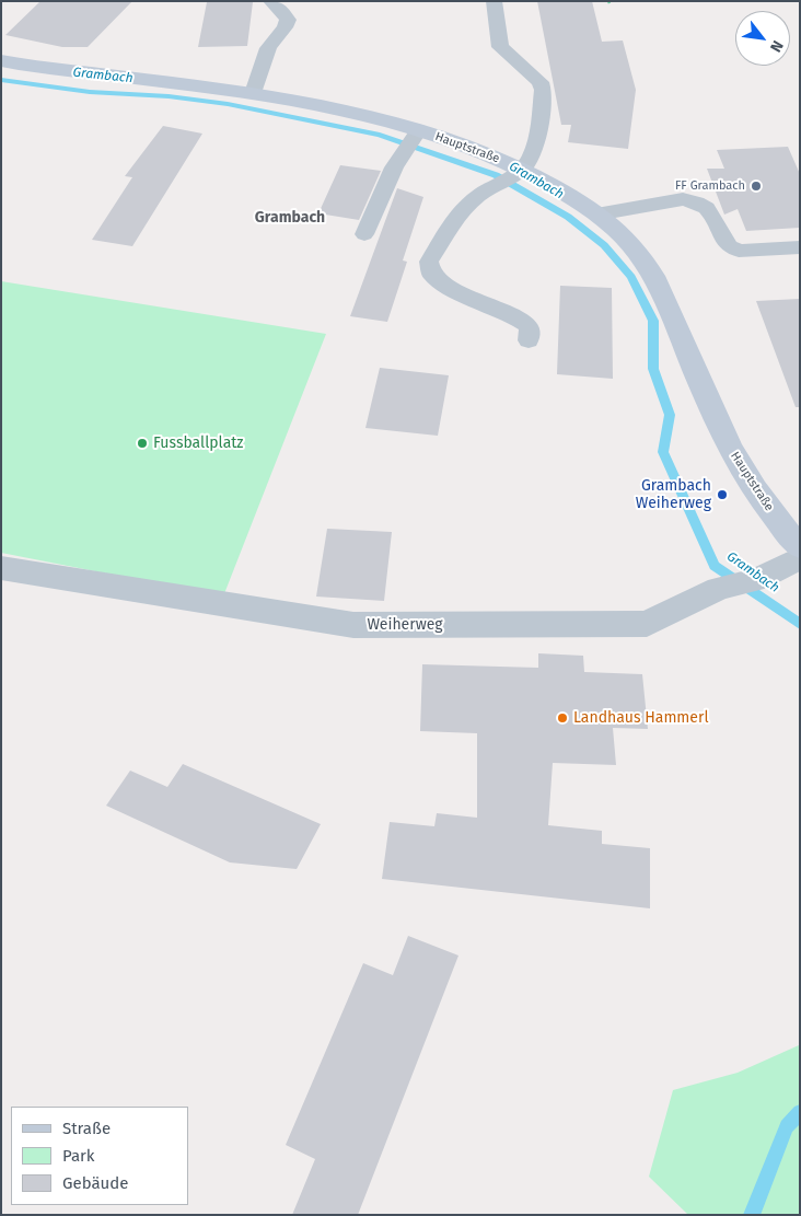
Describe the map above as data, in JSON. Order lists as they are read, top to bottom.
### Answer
{
  "streets": {
    "main road": ["Hauptstraße"],
    "street": ["Weiherweg"]
  },
  "districts": ["Grambach"],
  "water": ["Grambach"],
  "places": [
    "FF Grambach",
    "Fussballplatz",
    "Grambach Weiherweg",
    "Landhaus Hammerl"
  ],
  "legend": ["Straße", "Park", "Gebäude"],
  "north": "bottom right"
}
